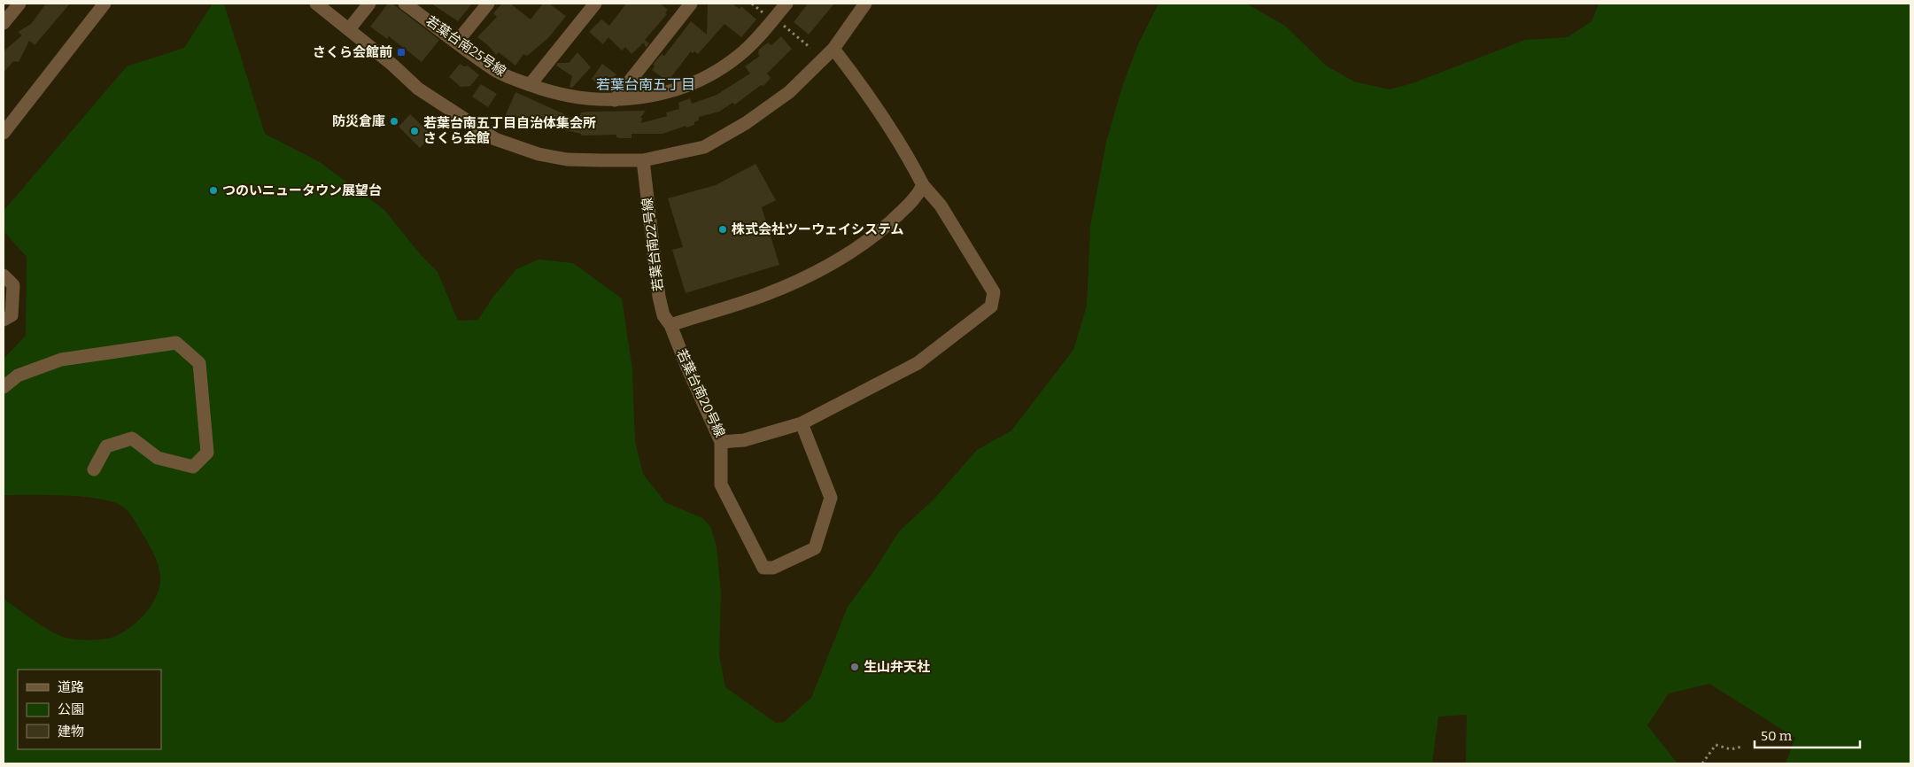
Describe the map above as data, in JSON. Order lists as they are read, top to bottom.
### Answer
{
  "streets": {
    "street": ["若葉台南25号線", "若葉台南22号線", "若葉台南20号線"]
  },
  "crossings": [
    ["若葉台南22号線", "若葉台南20号線"]
  ],
  "districts": ["若葉台南五丁目"],
  "places": {
    "transit": ["さくら会館前"],
    "other": [
      "防災倉庫",
      "若葉台南五丁目自治体集会所 さくら会館",
      "つのいニュータウン展望台",
      "株式会社ツーウェイシステム",
      "生山弁天社"
    ]
  },
  "legend": ["道路", "公園", "建物"],
  "scale_bar": "50 m"
}
